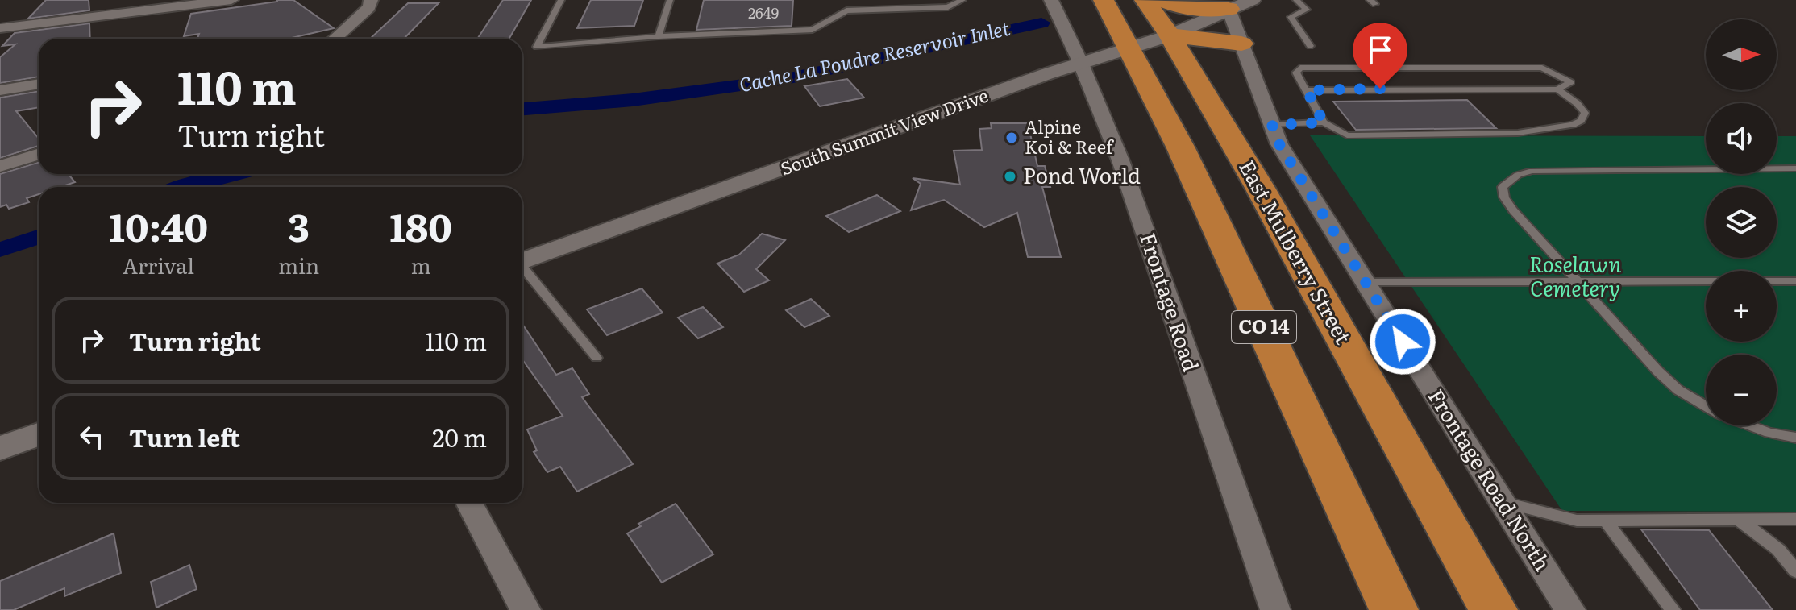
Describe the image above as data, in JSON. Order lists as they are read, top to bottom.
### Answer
{
  "streets": {
    "highway": ["East Mulberry Street", "CO 14"],
    "street": ["South Summit View Drive", "Frontage Road", "Frontage Road North"]
  },
  "crossings": [
    ["South Summit View Drive", "East Mulberry Street"],
    ["South Summit View Drive", "Frontage Road"],
    ["South Summit View Drive", "CO 14"],
    ["South Summit View Drive", "Frontage Road North"]
  ],
  "water": ["Cache La Poudre Reservoir Inlet"],
  "parks": ["Roselawn Cemetery"],
  "places": ["Alpine Koi & Reef", "Pond World"],
  "house_numbers": ["2649"],
  "north": "right",
  "page": {
    "map_buttons": ["+", "−"],
    "turn": ["110 m", "Turn right"],
    "eta": [
      "10:40",
      "Arrival",
      "3",
      "min",
      "180",
      "m"
    ],
    "list": [
      {
        "name": "Turn right",
        "value": "110 m"
      },
      {
        "name": "Turn left",
        "value": "20 m"
      }
    ]
  }
}
